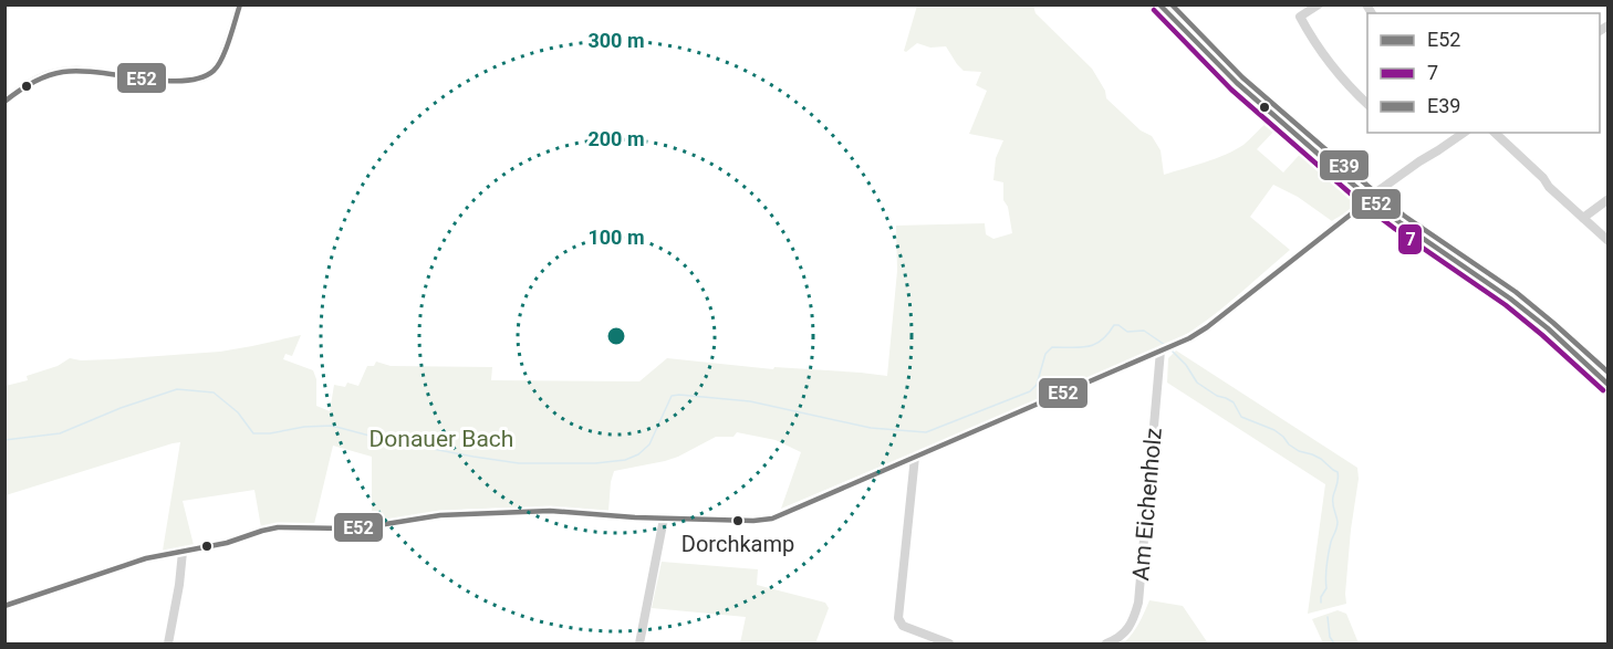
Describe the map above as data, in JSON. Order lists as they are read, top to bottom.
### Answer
{
  "streets": {
    "street": ["Am Eichenholz"]
  },
  "parks": ["Donauer Bach"],
  "places": ["Dorchkamp"],
  "lines": ["transit line E52", "transit line E39", "transit line 7"],
  "legend": ["E52", "7", "E39"],
  "rings": ["300 m", "200 m", "100 m"]
}
